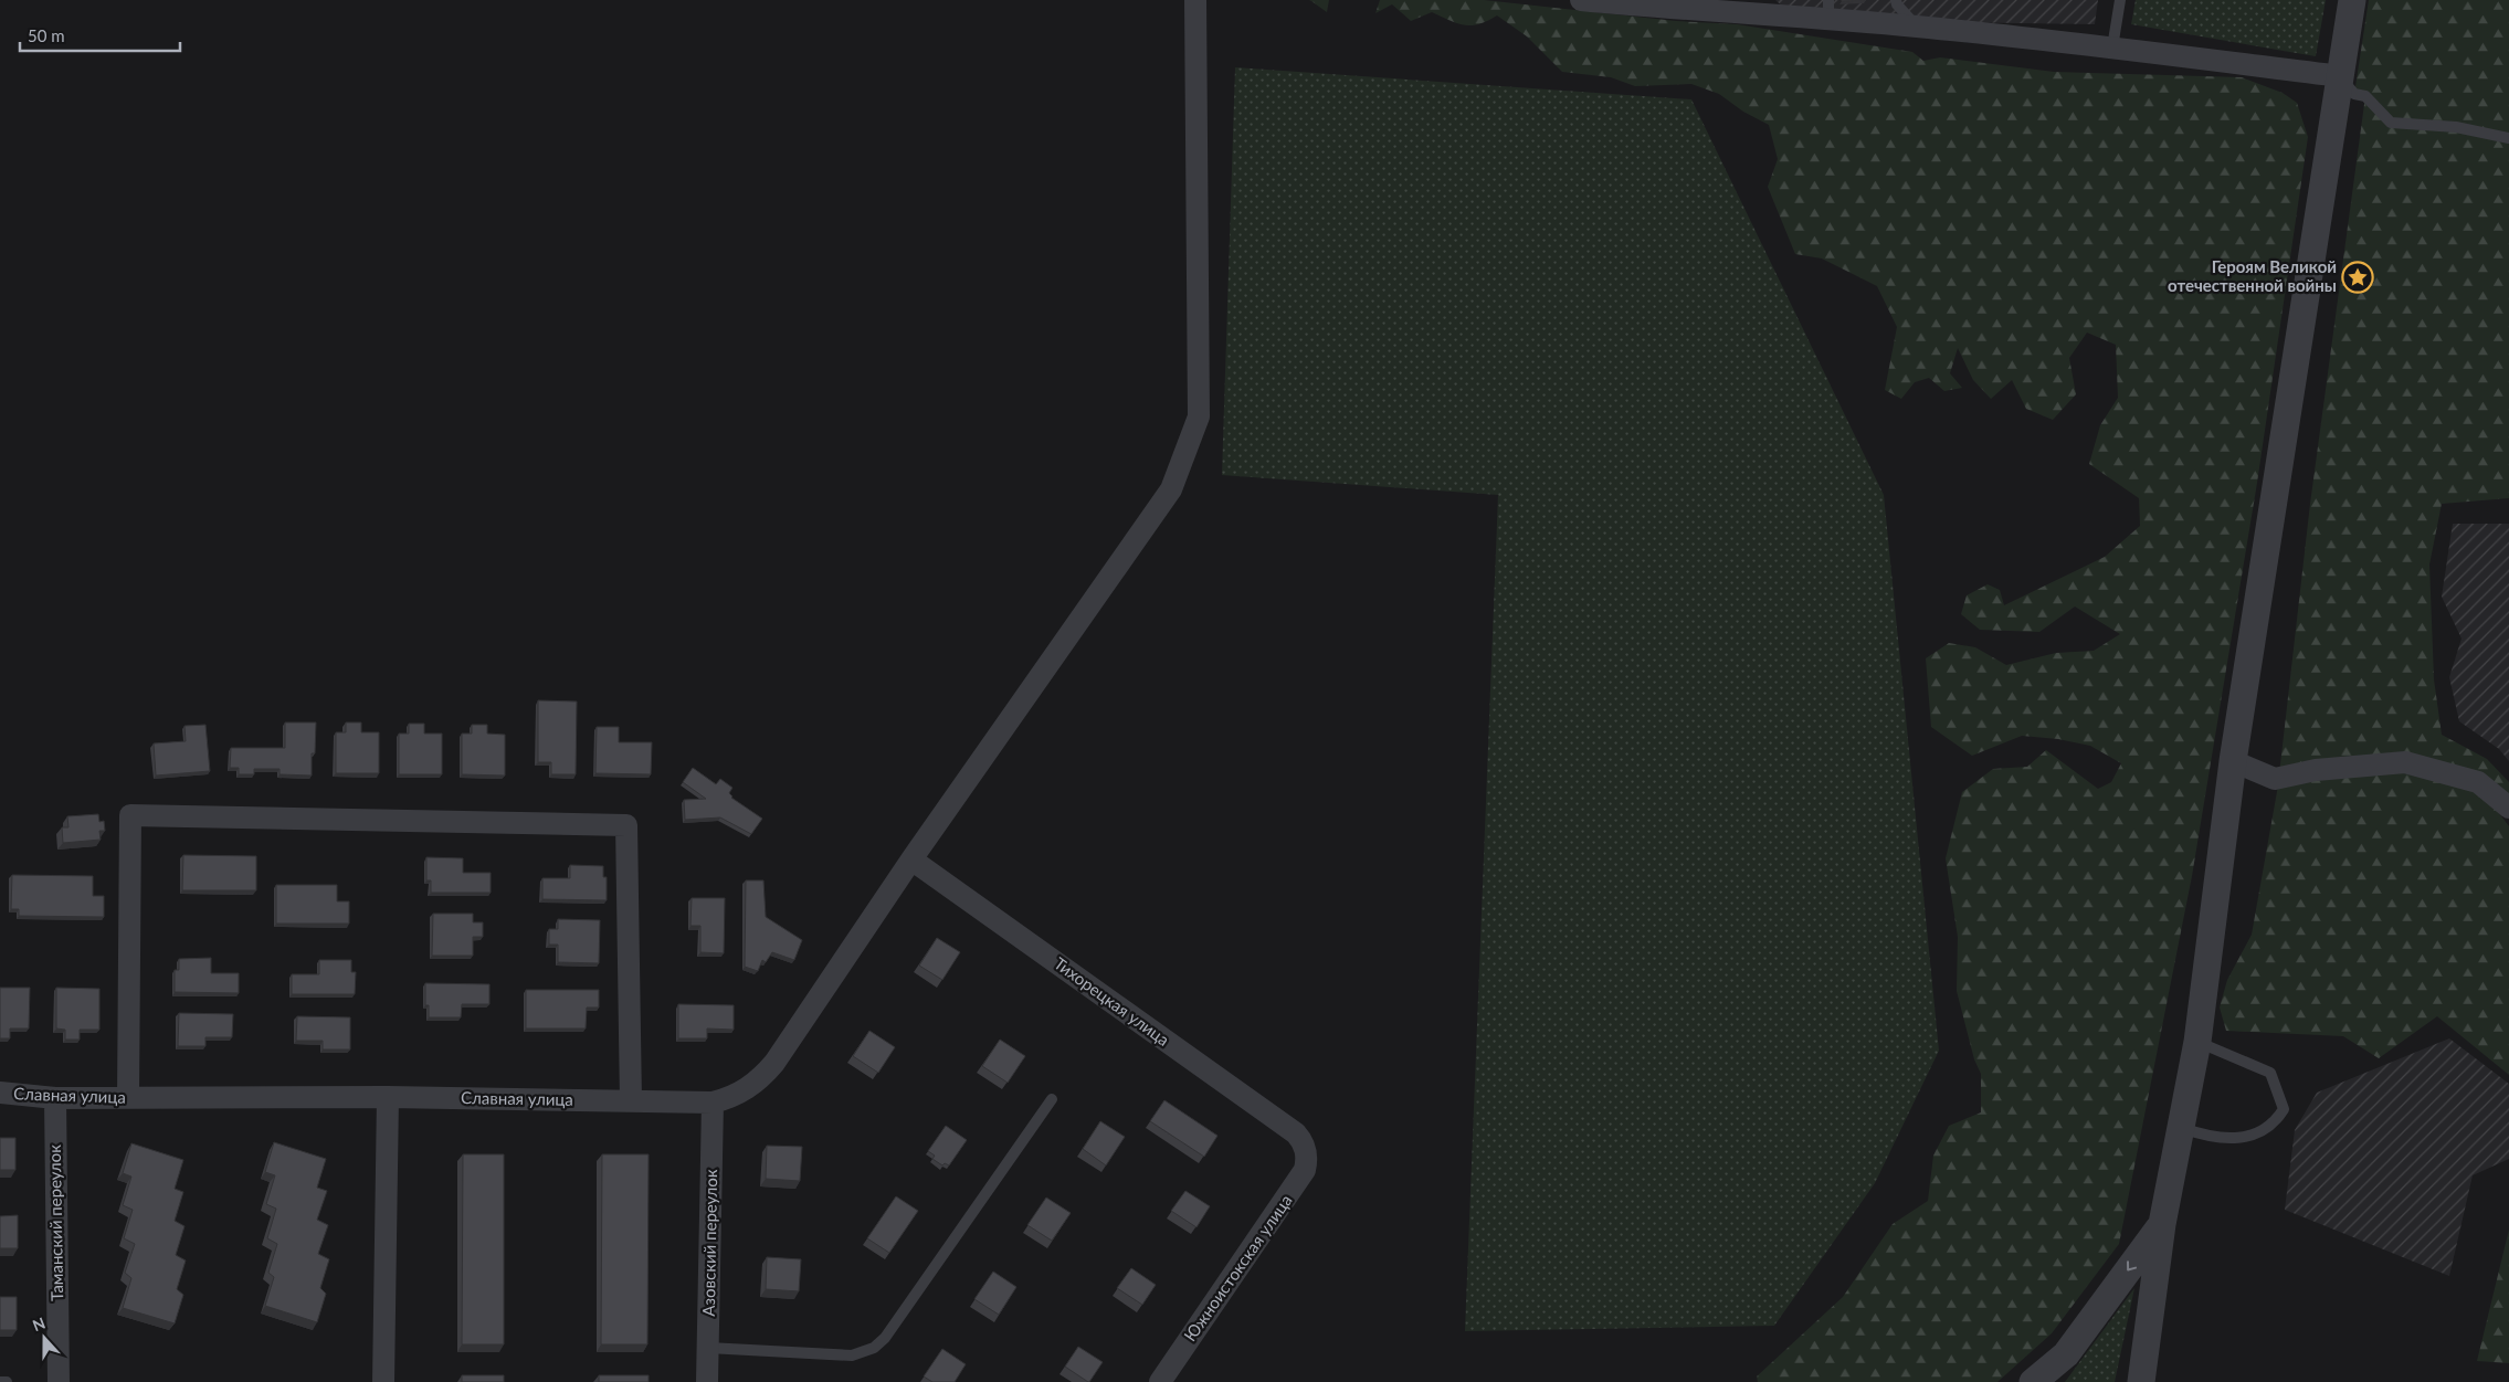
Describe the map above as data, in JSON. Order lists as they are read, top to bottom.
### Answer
{
  "streets": {
    "street": [
      "Тихорецкая улица",
      "Славная улица",
      "Таманский переулок",
      "Азовский переулок",
      "Южноистокская улица"
    ]
  },
  "crossings": [
    ["Тихорецкая улица", "Славная улица"],
    ["Тихорецкая улица", "Южноистокская улица"],
    ["Славная улица", "Таманский переулок"],
    ["Славная улица", "Азовский переулок"]
  ],
  "places": {
    "place": ["Героям Великой отечественной войны"]
  },
  "scale_bar": "50 m",
  "north": "top"
}
